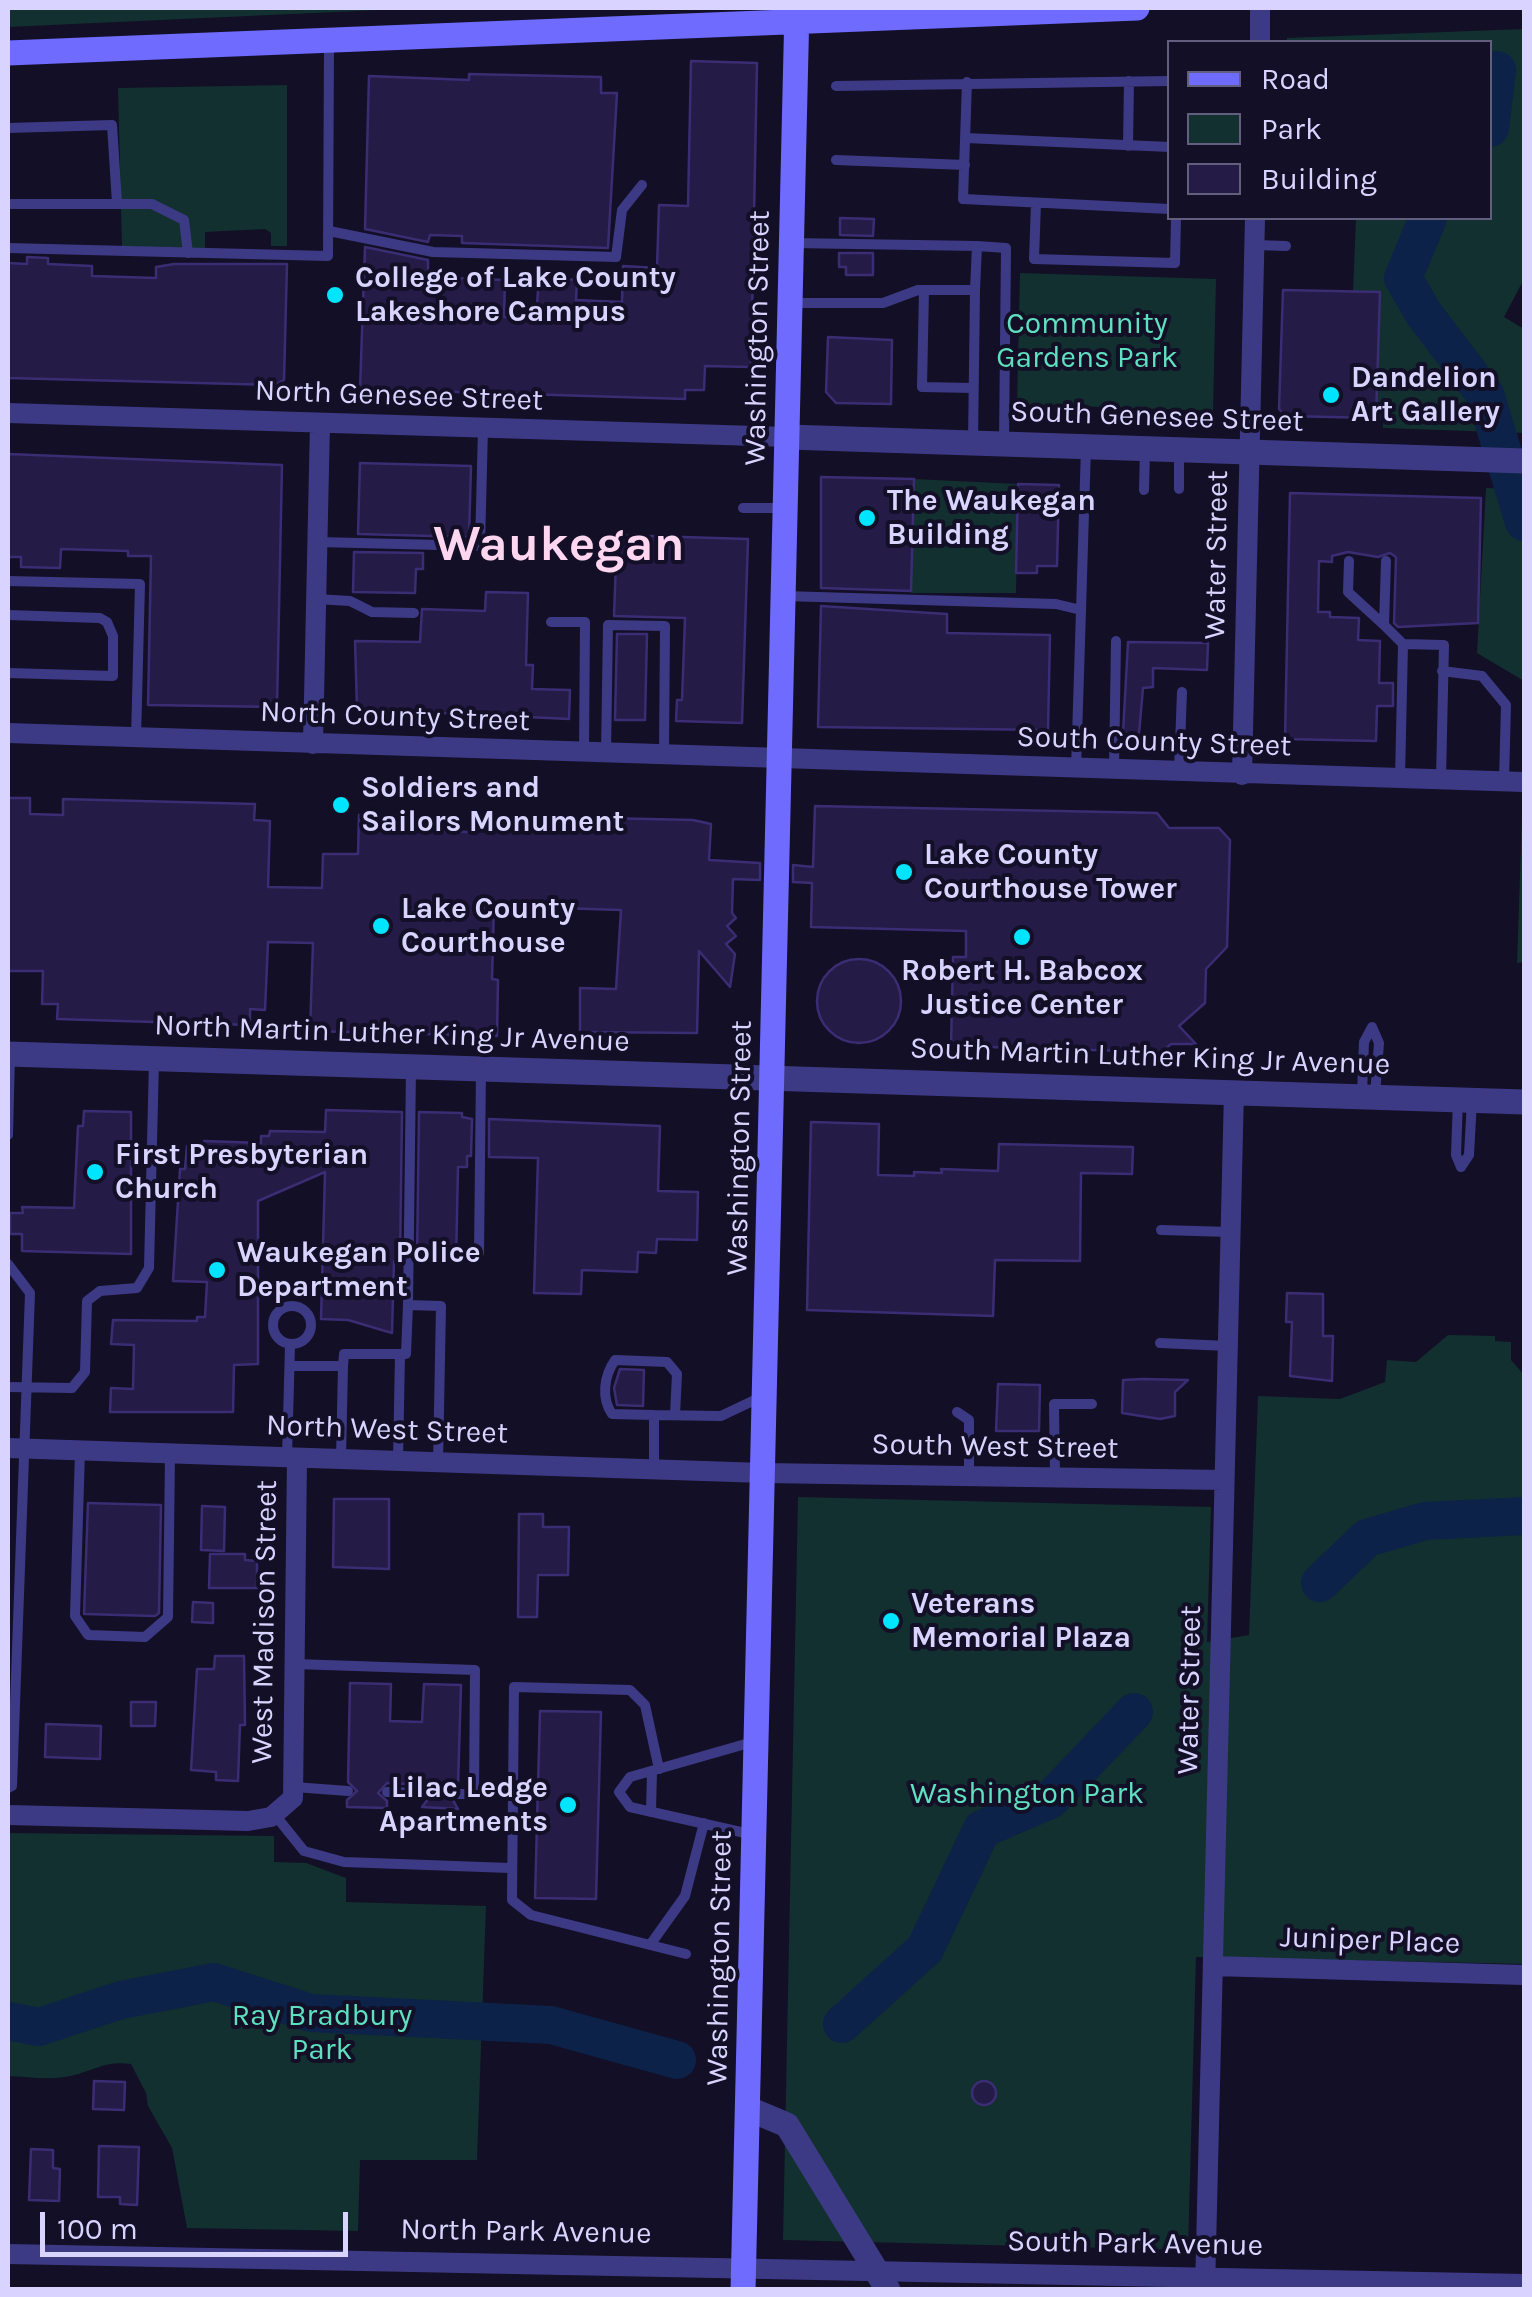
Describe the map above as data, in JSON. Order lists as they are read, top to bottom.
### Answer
{
  "streets": {
    "main road": ["Washington Street"],
    "street": [
      "North Genesee Street",
      "South Genesee Street",
      "Water Street",
      "North County Street",
      "South County Street",
      "North Martin Luther King Jr Avenue",
      "South Martin Luther King Jr Avenue",
      "North West Street",
      "South West Street",
      "West Madison Street",
      "Juniper Place",
      "North Park Avenue",
      "South Park Avenue"
    ]
  },
  "crossings": [
    ["Washington Street", "North Genesee Street"],
    ["Washington Street", "South Genesee Street"],
    ["Washington Street", "North County Street"],
    ["Washington Street", "South County Street"],
    ["Washington Street", "North Martin Luther King Jr Avenue"],
    ["Washington Street", "South Martin Luther King Jr Avenue"],
    ["Washington Street", "North West Street"],
    ["Washington Street", "South West Street"],
    ["Washington Street", "North Park Avenue"],
    ["Washington Street", "South Park Avenue"],
    ["North Genesee Street", "South Genesee Street"],
    ["South Genesee Street", "Water Street"],
    ["Water Street", "South County Street"],
    ["Water Street", "South Martin Luther King Jr Avenue"],
    ["Water Street", "South West Street"],
    ["Water Street", "Juniper Place"],
    ["Water Street", "South Park Avenue"],
    ["North County Street", "South County Street"],
    ["North Martin Luther King Jr Avenue", "South Martin Luther King Jr Avenue"],
    ["North West Street", "South West Street"],
    ["North West Street", "West Madison Street"],
    ["North Park Avenue", "South Park Avenue"]
  ],
  "districts": ["Waukegan"],
  "parks": ["Community Gardens Park", "Washington Park", "Ray Bradbury Park"],
  "places": [
    "College of Lake County Lakeshore Campus",
    "Dandelion Art Gallery",
    "The Waukegan Building",
    "Soldiers and Sailors Monument",
    "Lake County Courthouse Tower",
    "Lake County Courthouse",
    "Robert H. Babcox Justice Center",
    "First Presbyterian Church",
    "Waukegan Police Department",
    "Veterans Memorial Plaza",
    "Lilac Ledge Apartments"
  ],
  "legend": ["Road", "Park", "Building"],
  "scale_bar": "100 m"
}
